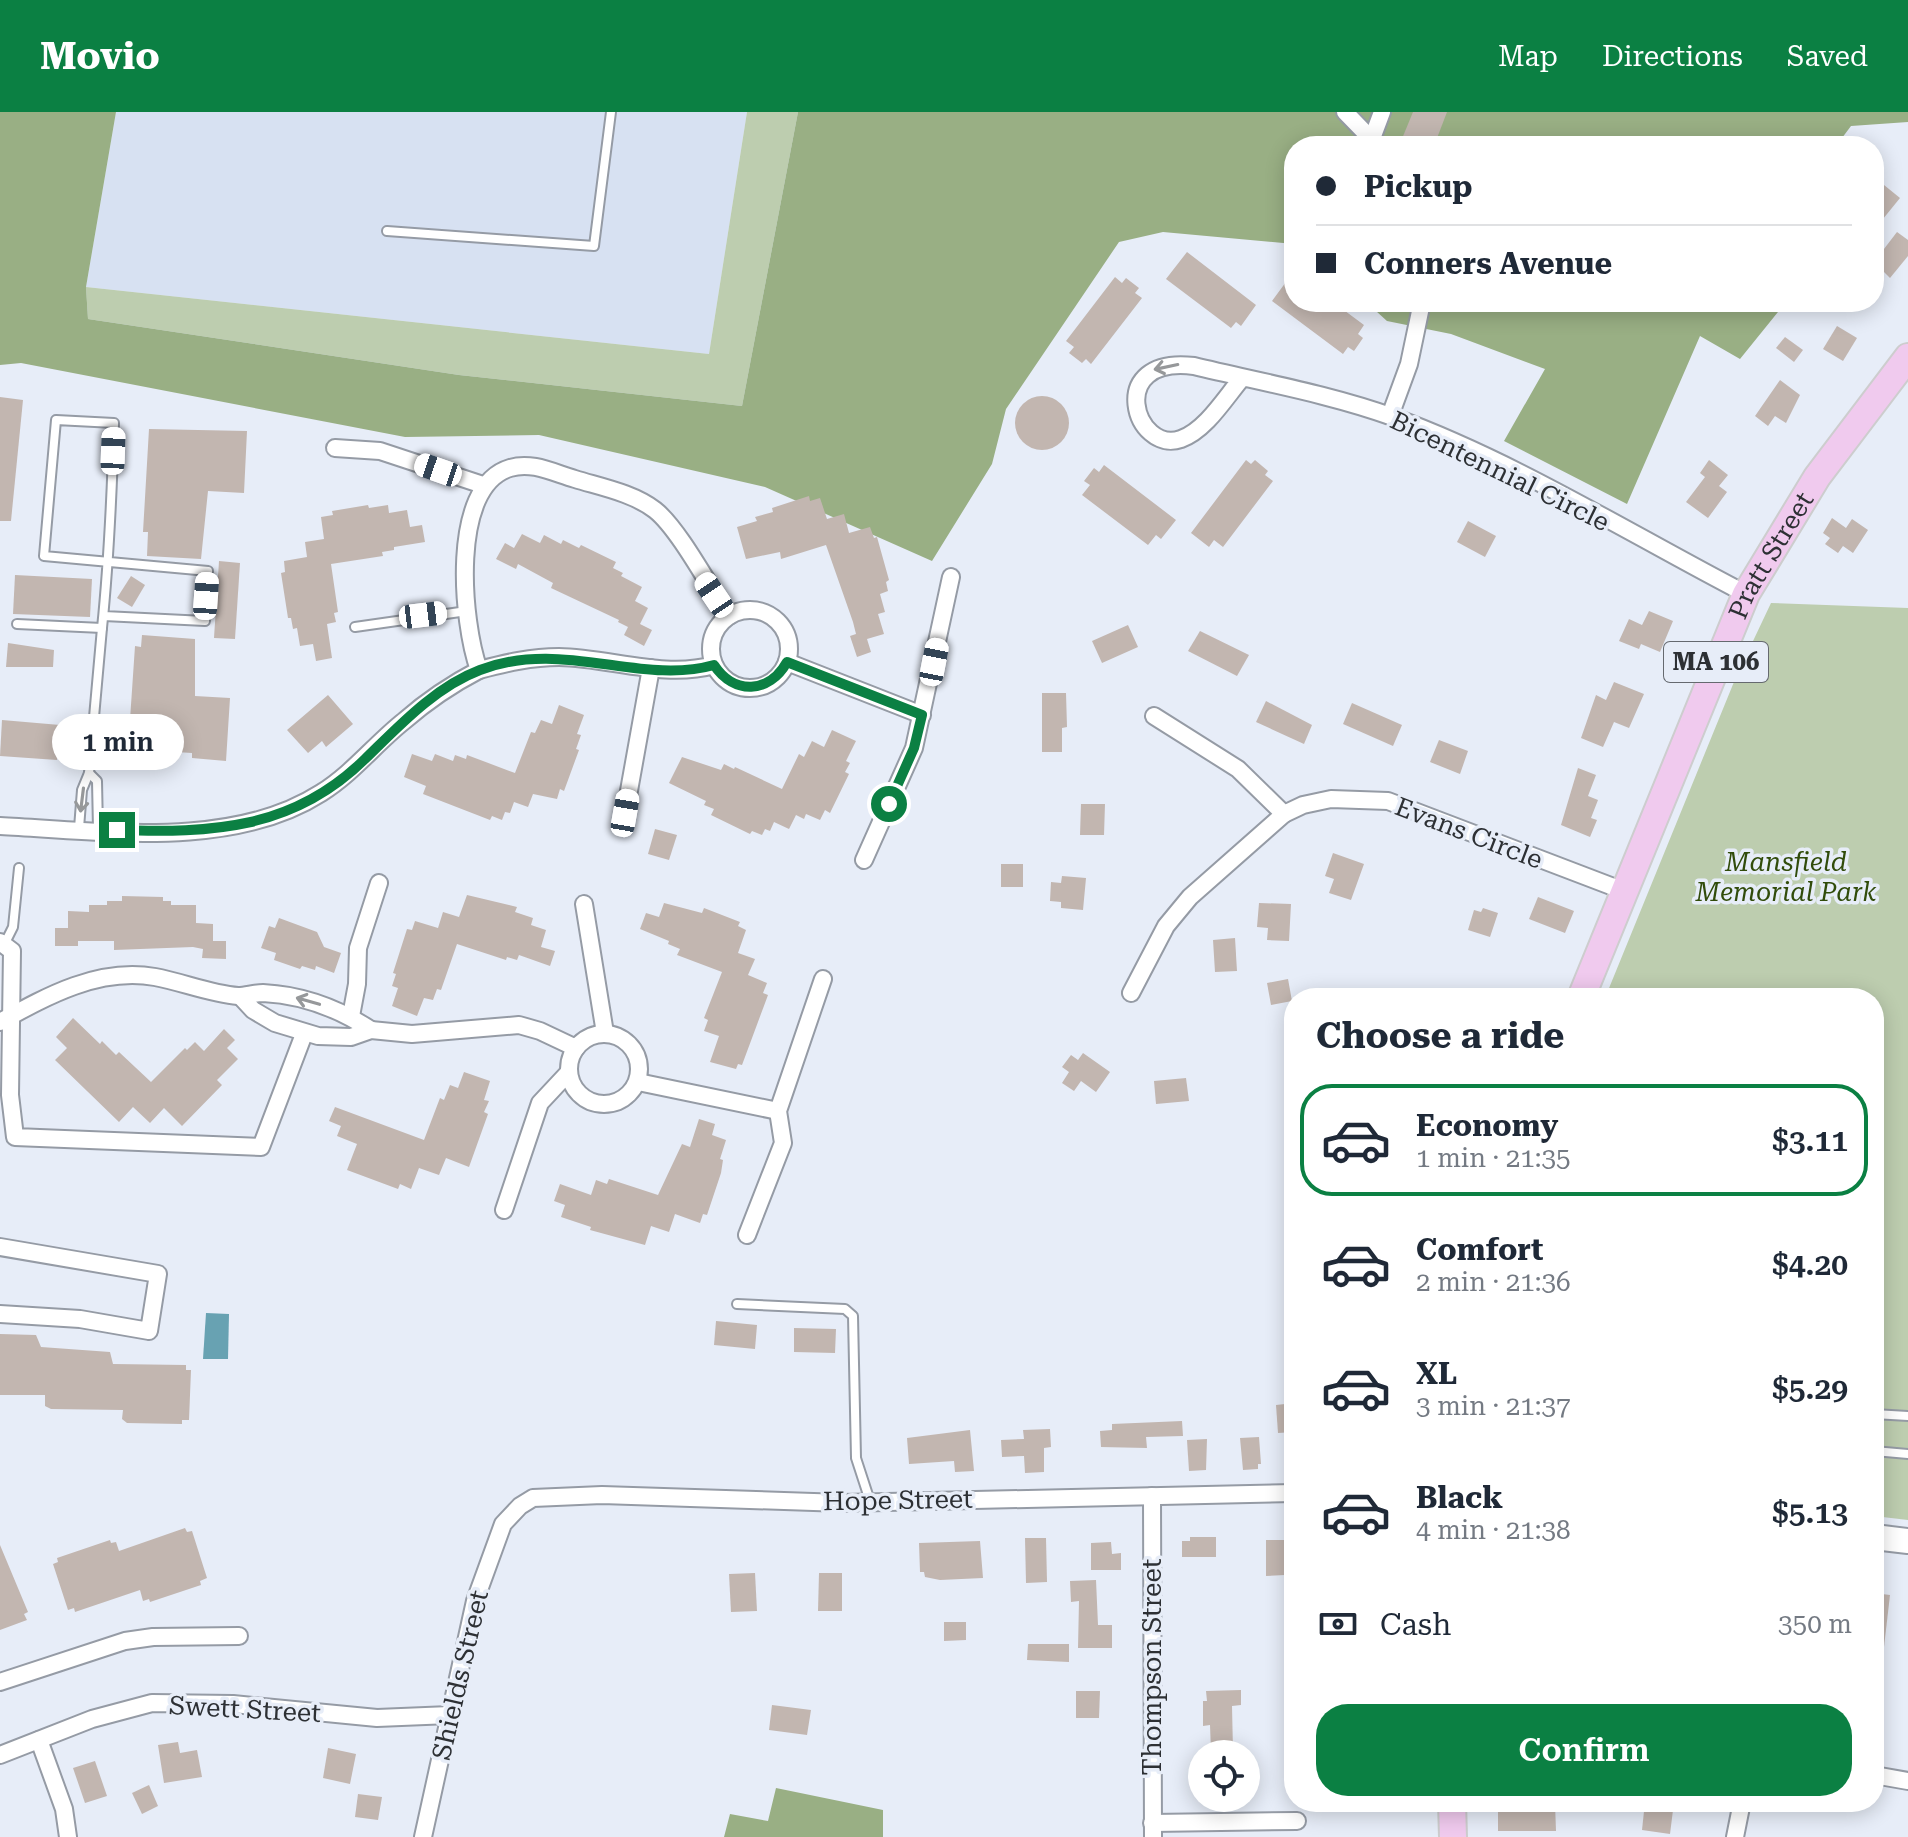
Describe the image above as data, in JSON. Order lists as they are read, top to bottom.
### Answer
{
  "streets": {
    "main road": ["Pratt Street", "MA 106"],
    "street": [
      "Bicentennial Circle",
      "Evans Circle",
      "Hope Street",
      "Thompson Street",
      "Shields Street",
      "Swett Street"
    ]
  },
  "crossings": [
    ["Bicentennial Circle", "Pratt Street"],
    ["Pratt Street", "Evans Circle"],
    ["Hope Street", "Thompson Street"],
    ["Hope Street", "Shields Street"],
    ["Shields Street", "Swett Street"]
  ],
  "parks": ["Mansfield Memorial Park"],
  "page": {
    "header": "Movio",
    "nav": ["Map", "Directions", "Saved"],
    "banner": ["Pickup", "Conners Avenue"],
    "bubble": "1 min",
    "heading": "Choose a ride",
    "list": [
      {
        "name": "Economy",
        "note": "1 min · 21:35",
        "value": "$3.11"
      },
      {
        "name": "Comfort",
        "note": "2 min · 21:36",
        "value": "$4.20"
      },
      {
        "name": "XL",
        "note": "3 min · 21:37",
        "value": "$5.29"
      },
      {
        "name": "Black",
        "note": "4 min · 21:38",
        "value": "$5.13"
      }
    ],
    "pay": ["Cash", "350 m"],
    "buttons": "Confirm"
  }
}
